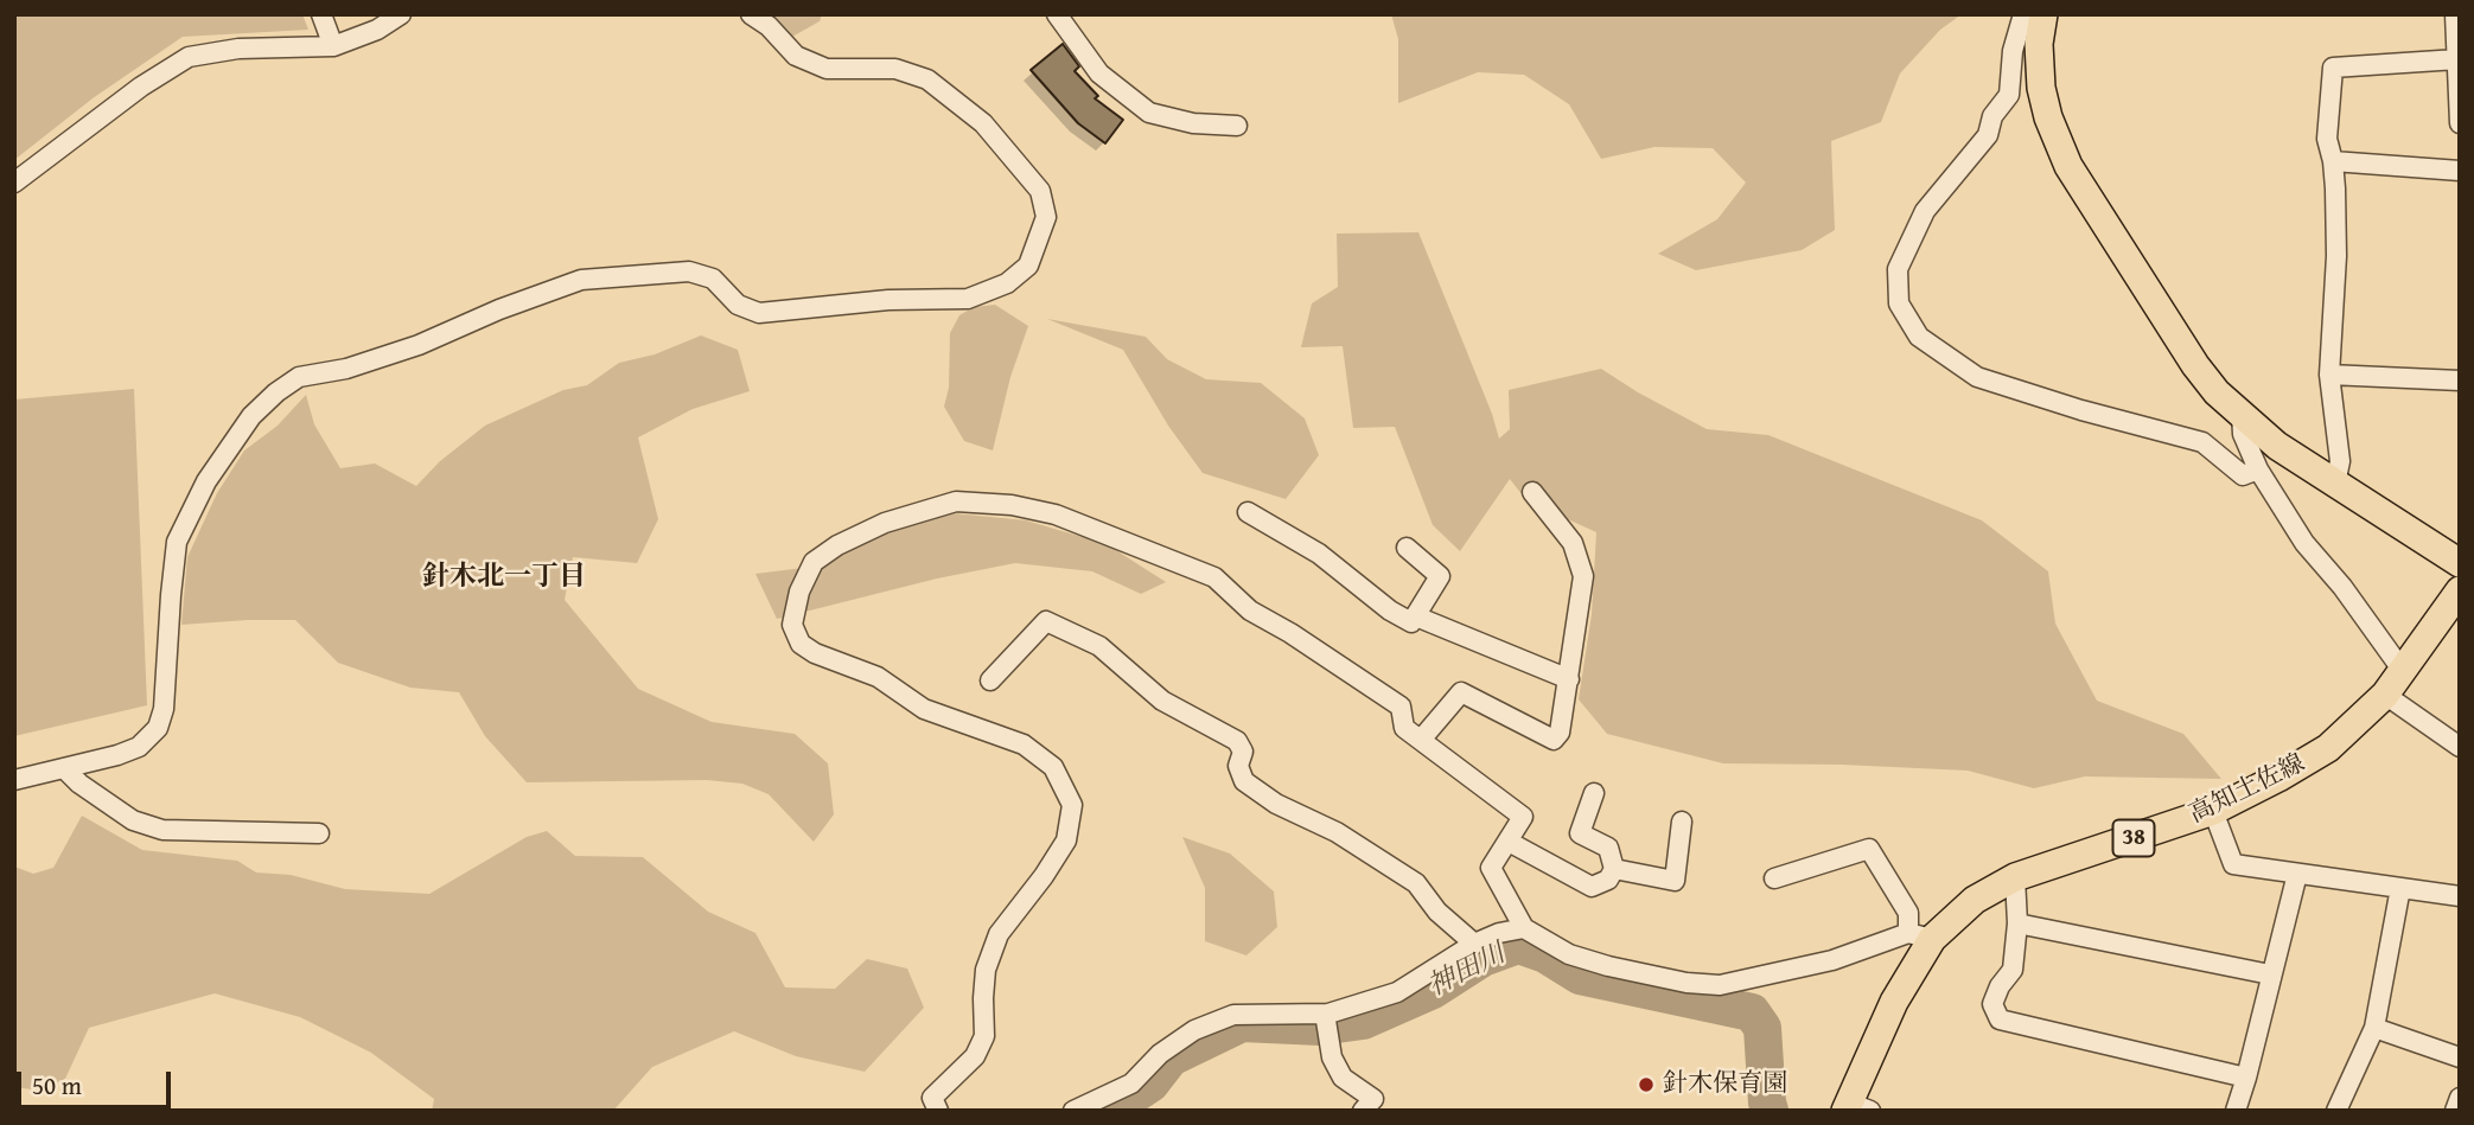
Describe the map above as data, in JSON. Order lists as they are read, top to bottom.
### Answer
{
  "streets": {
    "main road": ["高知土佐線", "38"]
  },
  "districts": ["針木北一丁目"],
  "water": ["神田川"],
  "places": ["針木保育園"],
  "scale_bar": "50 m"
}
